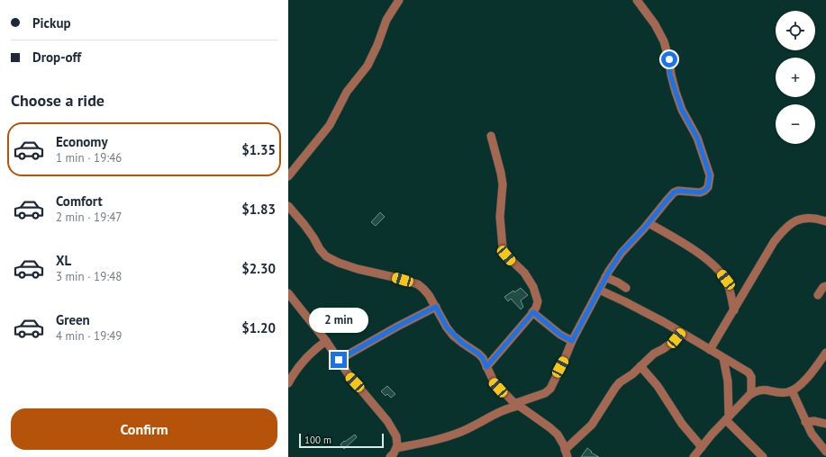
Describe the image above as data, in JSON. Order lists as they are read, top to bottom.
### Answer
{
  "scale_bar": "100 m",
  "page": {
    "banner": ["Pickup", "Drop-off"],
    "map_buttons": ["+", "−"],
    "heading": "Choose a ride",
    "list": [
      {
        "name": "Economy",
        "note": "1 min · 19:46",
        "value": "$1.35"
      },
      {
        "name": "Comfort",
        "note": "2 min · 19:47",
        "value": "$1.83"
      },
      {
        "name": "XL",
        "note": "3 min · 19:48",
        "value": "$2.30"
      },
      {
        "name": "Green",
        "note": "4 min · 19:49",
        "value": "$1.20"
      }
    ],
    "bubble": "2 min",
    "buttons": "Confirm",
    "scale": "100 m"
  }
}
